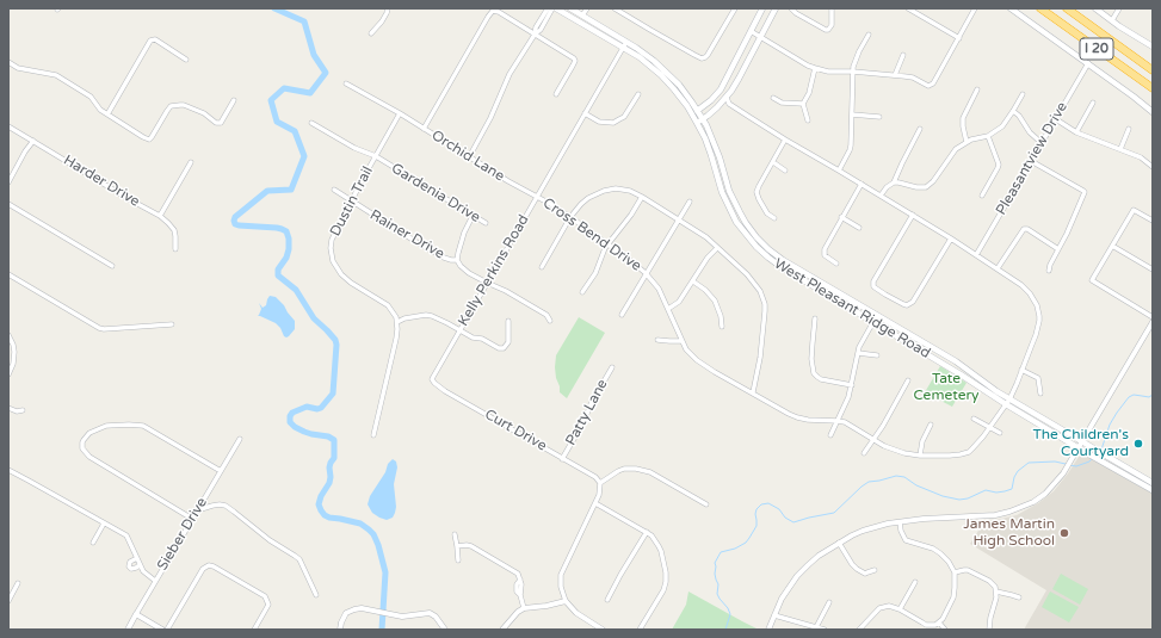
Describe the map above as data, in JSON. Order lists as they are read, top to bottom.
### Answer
{
  "streets": {
    "highway": ["I 20"],
    "main road": ["West Pleasant Ridge Road"],
    "street": [
      "Orchid Lane",
      "Pleasantview Drive",
      "Harder Drive",
      "Gardenia Drive",
      "Dustin Trail",
      "Rainer Drive",
      "Cross Bend Drive",
      "Kelly Perkins Road",
      "Patty Lane",
      "Curt Drive",
      "Sieber Drive"
    ]
  },
  "crossings": [
    ["Orchid Lane", "Dustin Trail"],
    ["Orchid Lane", "Cross Bend Drive"],
    ["Orchid Lane", "Kelly Perkins Road"],
    ["Gardenia Drive", "Dustin Trail"],
    ["Dustin Trail", "Rainer Drive"],
    ["Cross Bend Drive", "Kelly Perkins Road"],
    ["Cross Bend Drive", "West Pleasant Ridge Road"],
    ["Kelly Perkins Road", "West Pleasant Ridge Road"],
    ["Kelly Perkins Road", "Curt Drive"],
    ["Patty Lane", "Curt Drive"]
  ],
  "parks": ["Tate Cemetery"],
  "places": ["The Children's Courtyard", "James Martin High School"]
}
